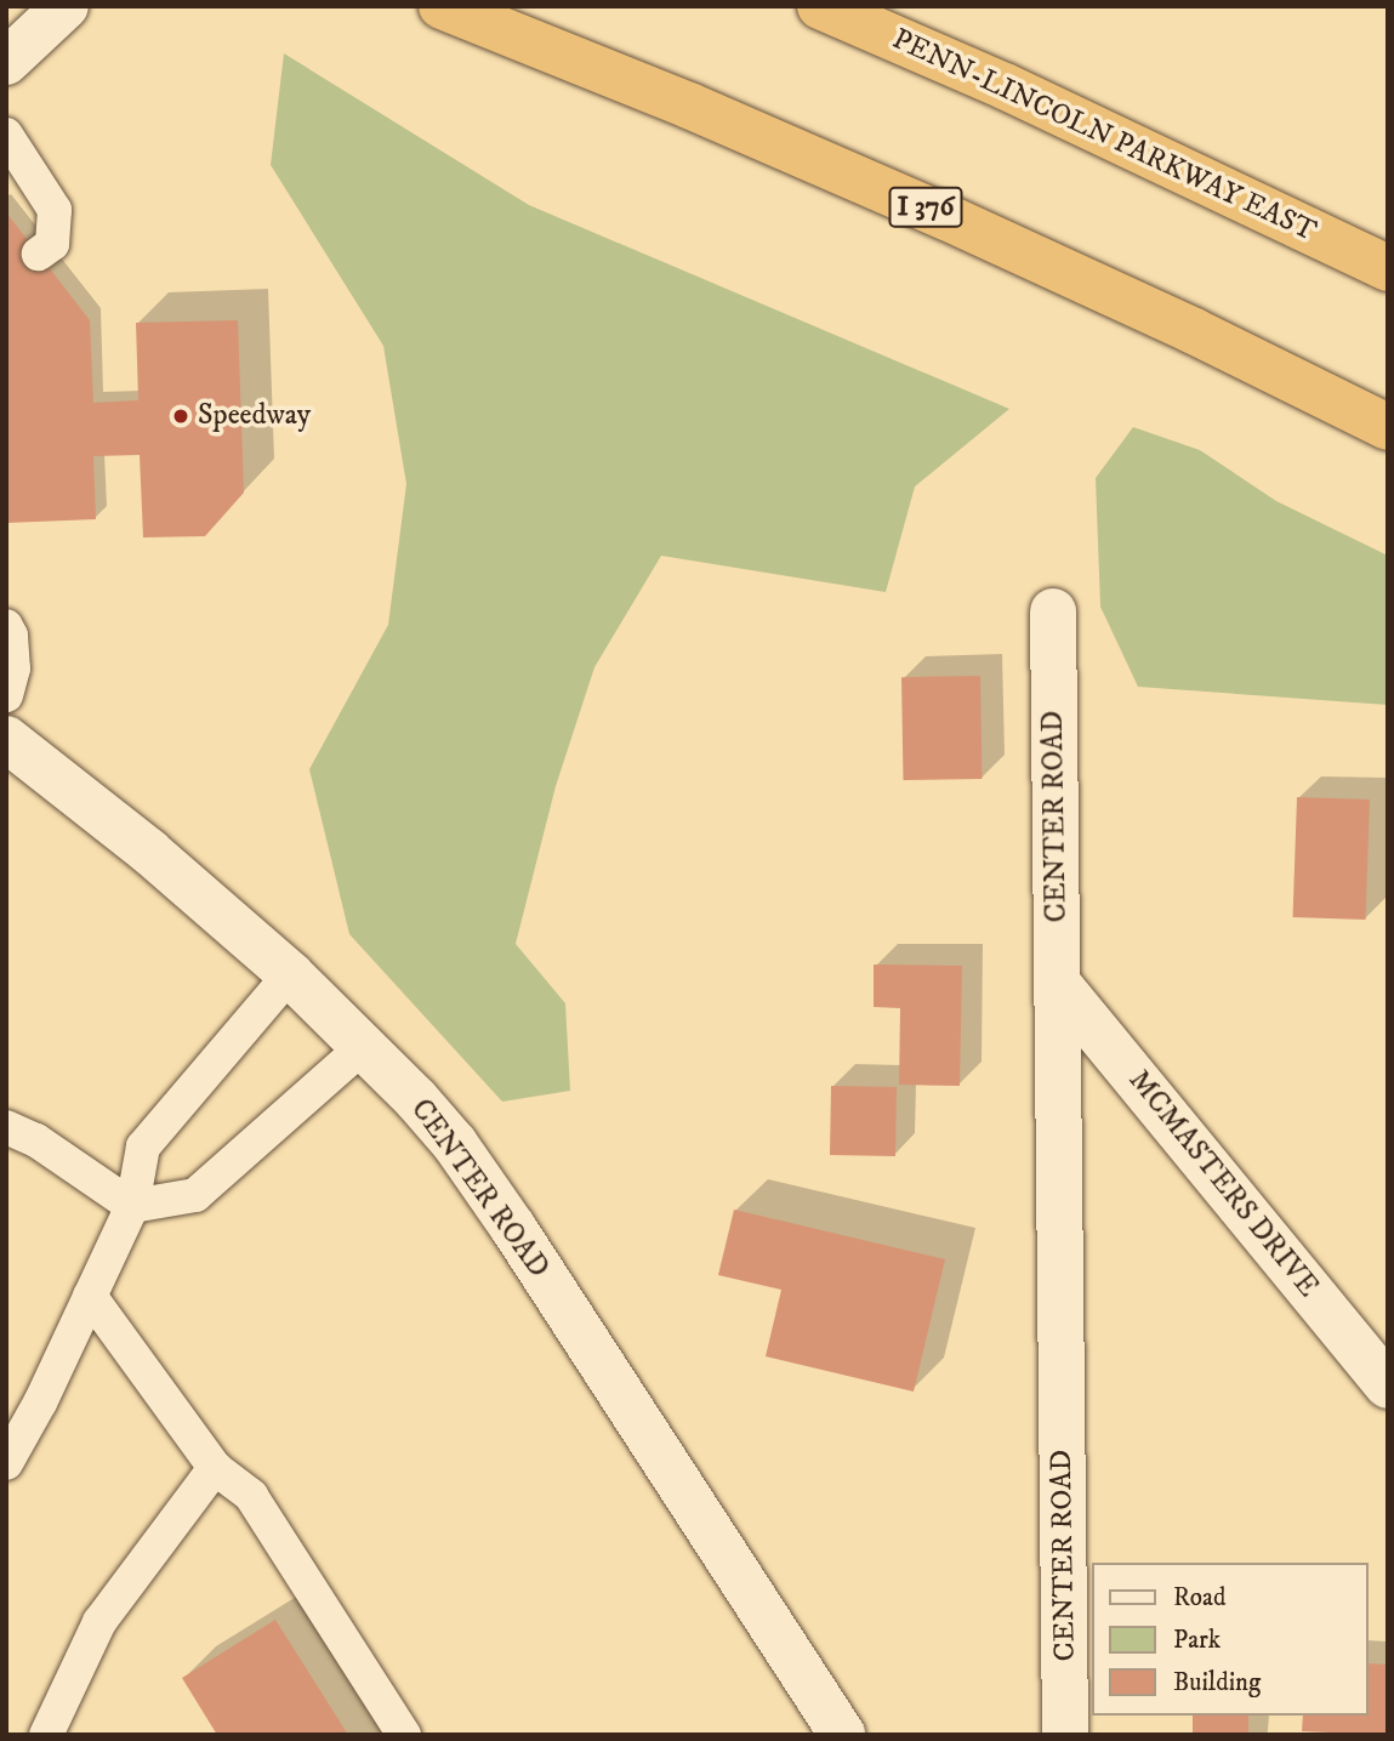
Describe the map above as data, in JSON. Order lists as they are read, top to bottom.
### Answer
{
  "streets": {
    "highway": ["PENN-LINCOLN PARKWAY EAST", "I 376"],
    "street": ["CENTER ROAD", "MCMASTERS DRIVE"]
  },
  "crossings": [
    ["CENTER ROAD", "MCMASTERS DRIVE"]
  ],
  "places": ["Speedway"],
  "legend": ["Road", "Park", "Building"]
}
